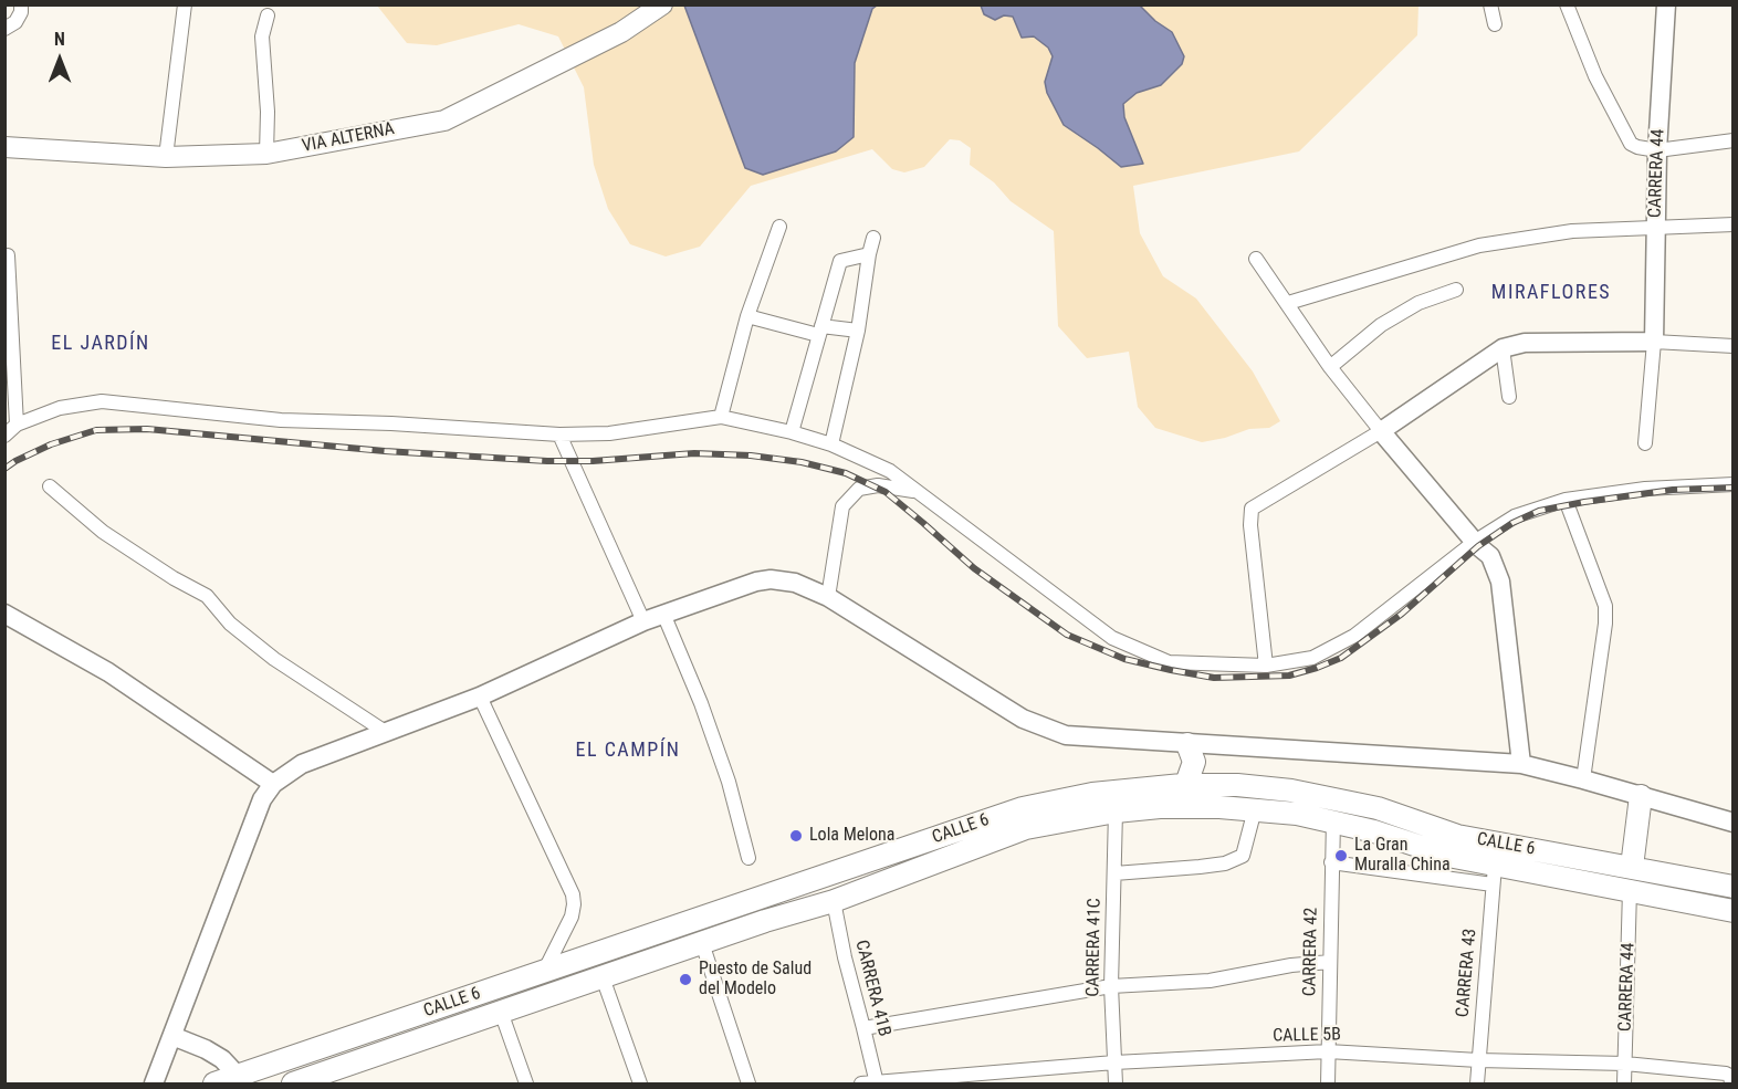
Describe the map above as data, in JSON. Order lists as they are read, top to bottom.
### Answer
{
  "streets": {
    "highway": ["CALLE 6"],
    "main road": ["VIA ALTERNA", "CARRERA 44"],
    "street": [
      "CARRERA 41C",
      "CARRERA 42",
      "CARRERA 43",
      "CARRERA 41B",
      "CALLE 5B"
    ]
  },
  "crossings": [
    ["CARRERA 44", "CALLE 6"],
    ["CARRERA 44", "CALLE 5B"],
    ["CALLE 6", "CARRERA 41C"],
    ["CALLE 6", "CARRERA 42"],
    ["CALLE 6", "CARRERA 43"],
    ["CALLE 6", "CARRERA 41B"],
    ["CARRERA 41C", "CALLE 5B"],
    ["CARRERA 42", "CALLE 5B"],
    ["CARRERA 43", "CALLE 5B"],
    ["CARRERA 41B", "CALLE 5B"]
  ],
  "districts": ["MIRAFLORES", "EL JARDÍN", "EL CAMPÍN"],
  "places": ["Lola Melona", "La Gran Muralla China", "Puesto de Salud del Modelo"],
  "north": "top"
}
